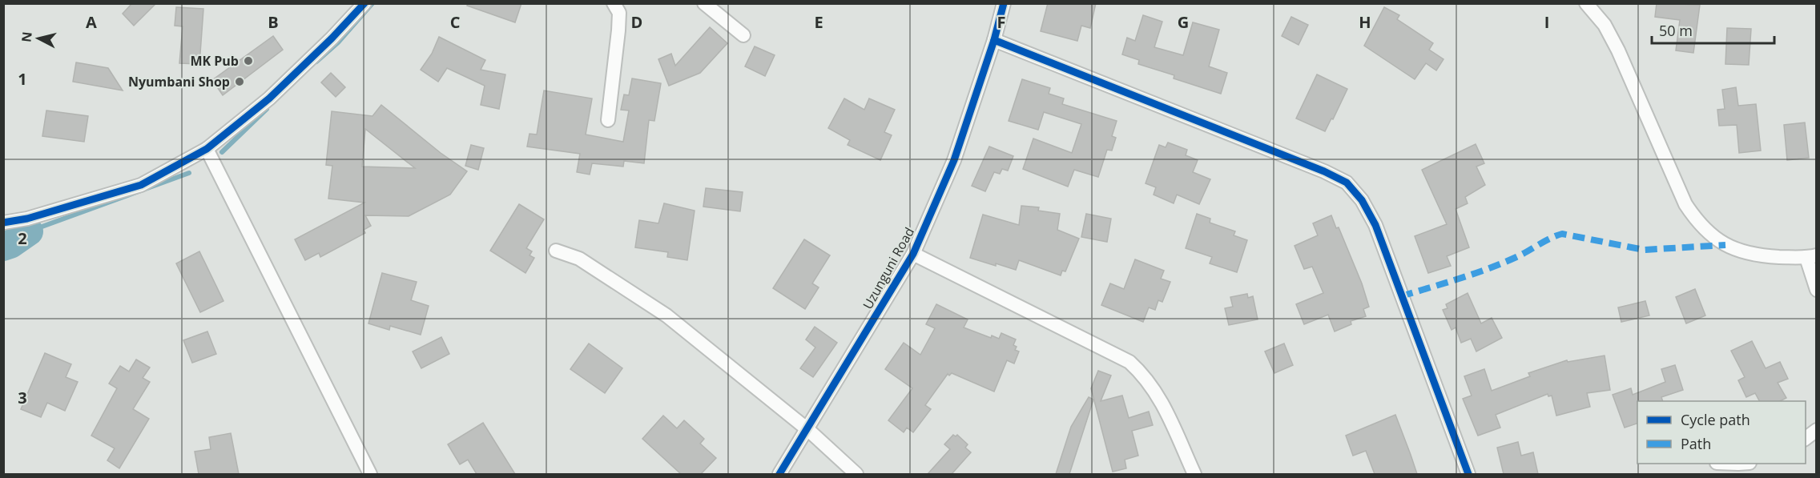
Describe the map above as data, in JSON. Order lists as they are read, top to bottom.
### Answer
{
  "streets": {
    "street": ["Uzunguni Road"]
  },
  "places": ["MK Pub", "Nyumbani Shop"],
  "legend": ["Cycle path", "Path"],
  "scale_bar": "50 m",
  "north": "left",
  "grid": {
    "columns": [
      "A",
      "B",
      "C",
      "D",
      "E",
      "F",
      "G",
      "H",
      "I"
    ],
    "rows": ["1", "2", "3"]
  }
}
